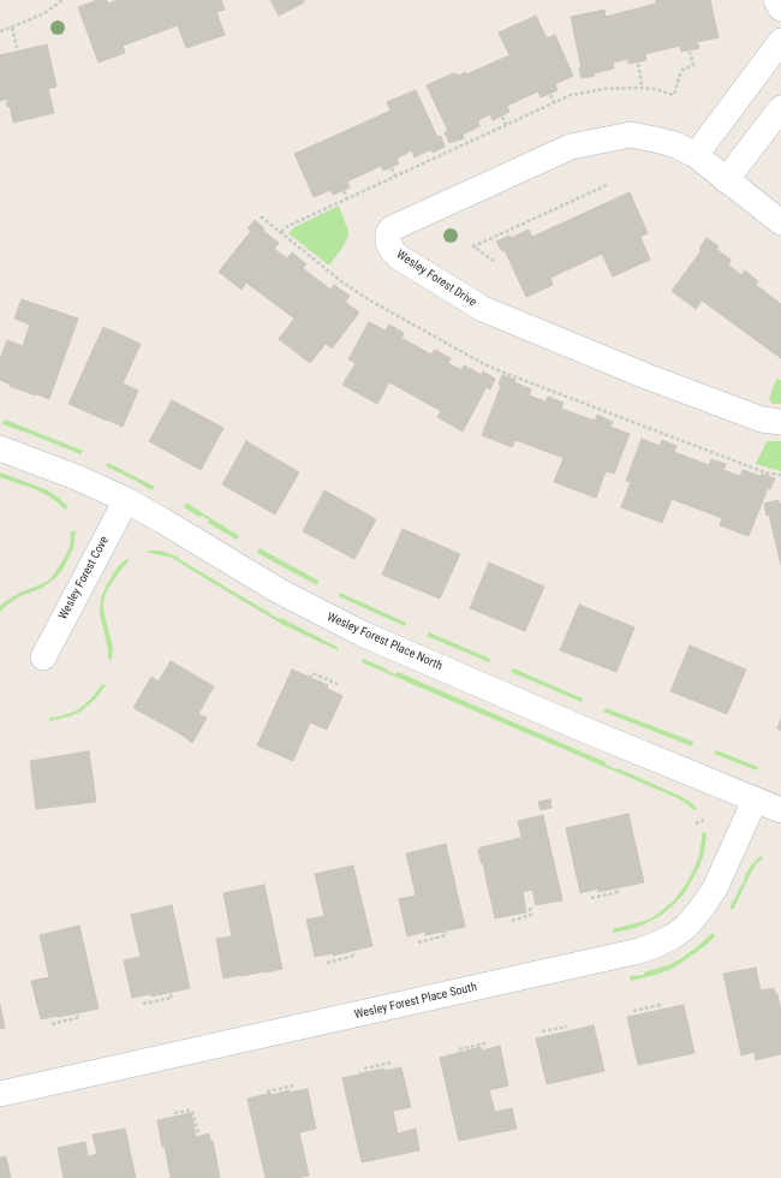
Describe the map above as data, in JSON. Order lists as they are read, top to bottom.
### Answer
{
  "streets": {
    "street": [
      "Wesley Forest Drive",
      "Wesley Forest Cove",
      "Wesley Forest Place North",
      "Wesley Forest Place South"
    ]
  },
  "crossings": [
    ["Wesley Forest Cove", "Wesley Forest Place North"],
    ["Wesley Forest Place North", "Wesley Forest Place South"]
  ]
}
